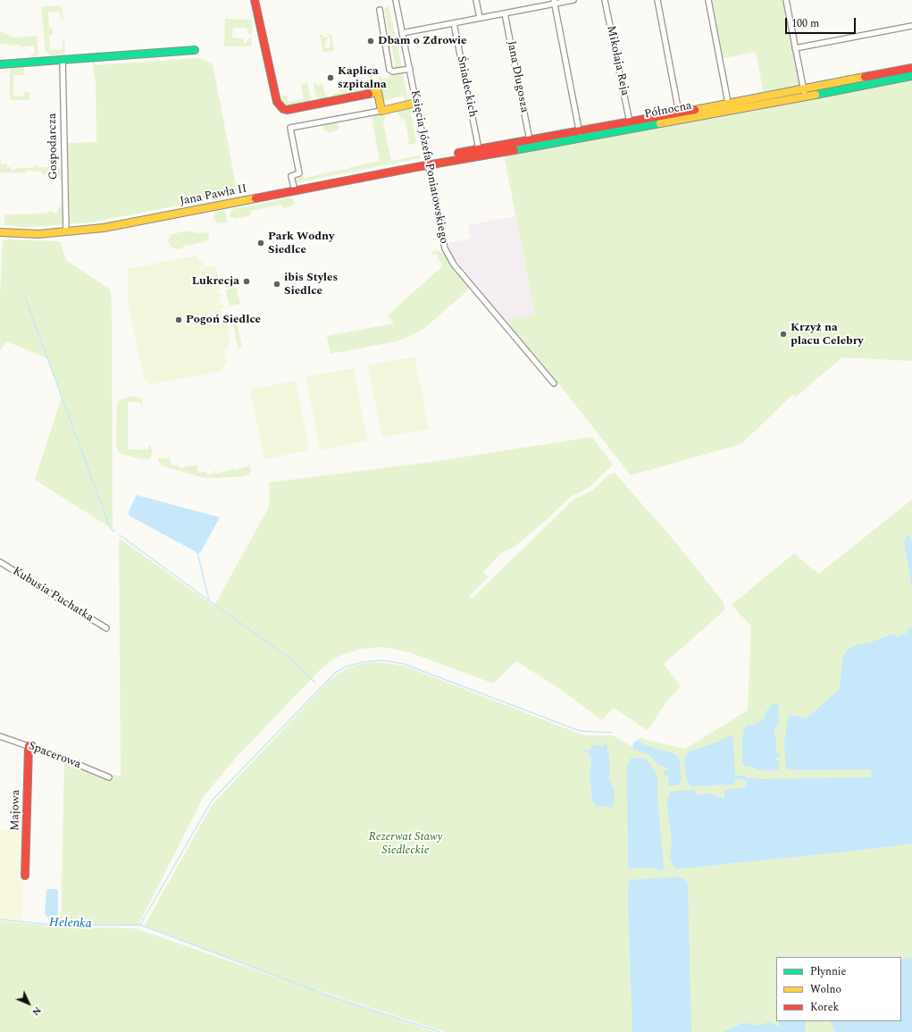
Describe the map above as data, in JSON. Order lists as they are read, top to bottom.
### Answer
{
  "streets": {
    "street": [
      "Mikołaja Reja",
      "Jana Długosza",
      "Śniadeckich",
      "Północna",
      "Gospodarcza",
      "Księcia Józefa Poniatowskiego",
      "Jana Pawła II",
      "Kubusia Puchatka",
      "Spacerowa",
      "Majowa"
    ]
  },
  "crossings": [
    ["Mikołaja Reja", "Północna"],
    ["Jana Długosza", "Północna"],
    ["Śniadeckich", "Północna"],
    ["Północna", "Księcia Józefa Poniatowskiego"],
    ["Północna", "Jana Pawła II"],
    ["Gospodarcza", "Jana Pawła II"],
    ["Księcia Józefa Poniatowskiego", "Jana Pawła II"],
    ["Spacerowa", "Majowa"]
  ],
  "water": ["Helenka"],
  "parks": ["Rezerwat Stawy Siedleckie"],
  "places": [
    "Dbam o Zdrowie",
    "Kaplica szpitalna",
    "Park Wodny Siedlce",
    "Lukrecja",
    "ibis Styles Siedlce",
    "Pogoń Siedlce",
    "Krzyż na placu Celebry"
  ],
  "legend": ["Płynnie", "Wolno", "Korek"],
  "scale_bar": "100 m",
  "north": "bottom right"
}
